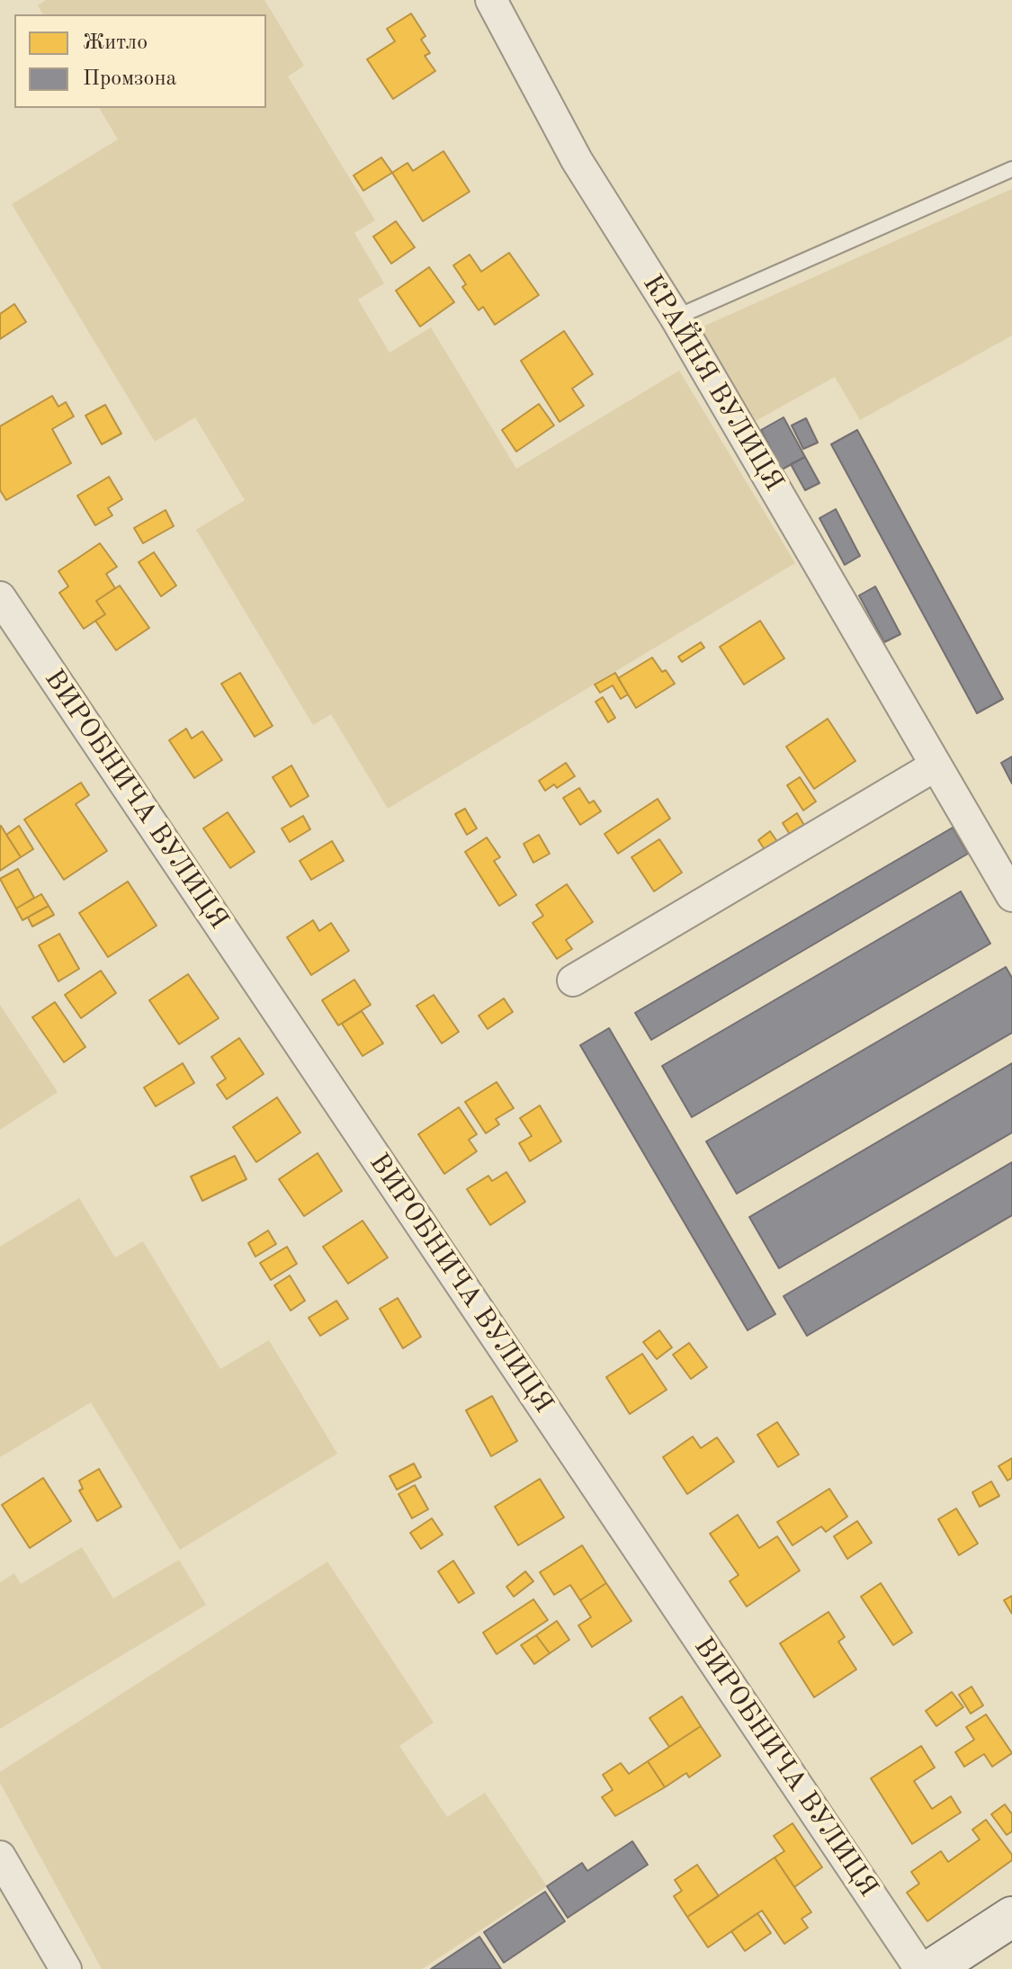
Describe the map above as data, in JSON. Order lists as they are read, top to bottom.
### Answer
{
  "streets": {
    "street": ["КРАЙНЯ ВУЛИЦЯ", "ВИРОБНИЧА ВУЛИЦЯ"]
  },
  "legend": ["Житло", "Промзона"]
}
